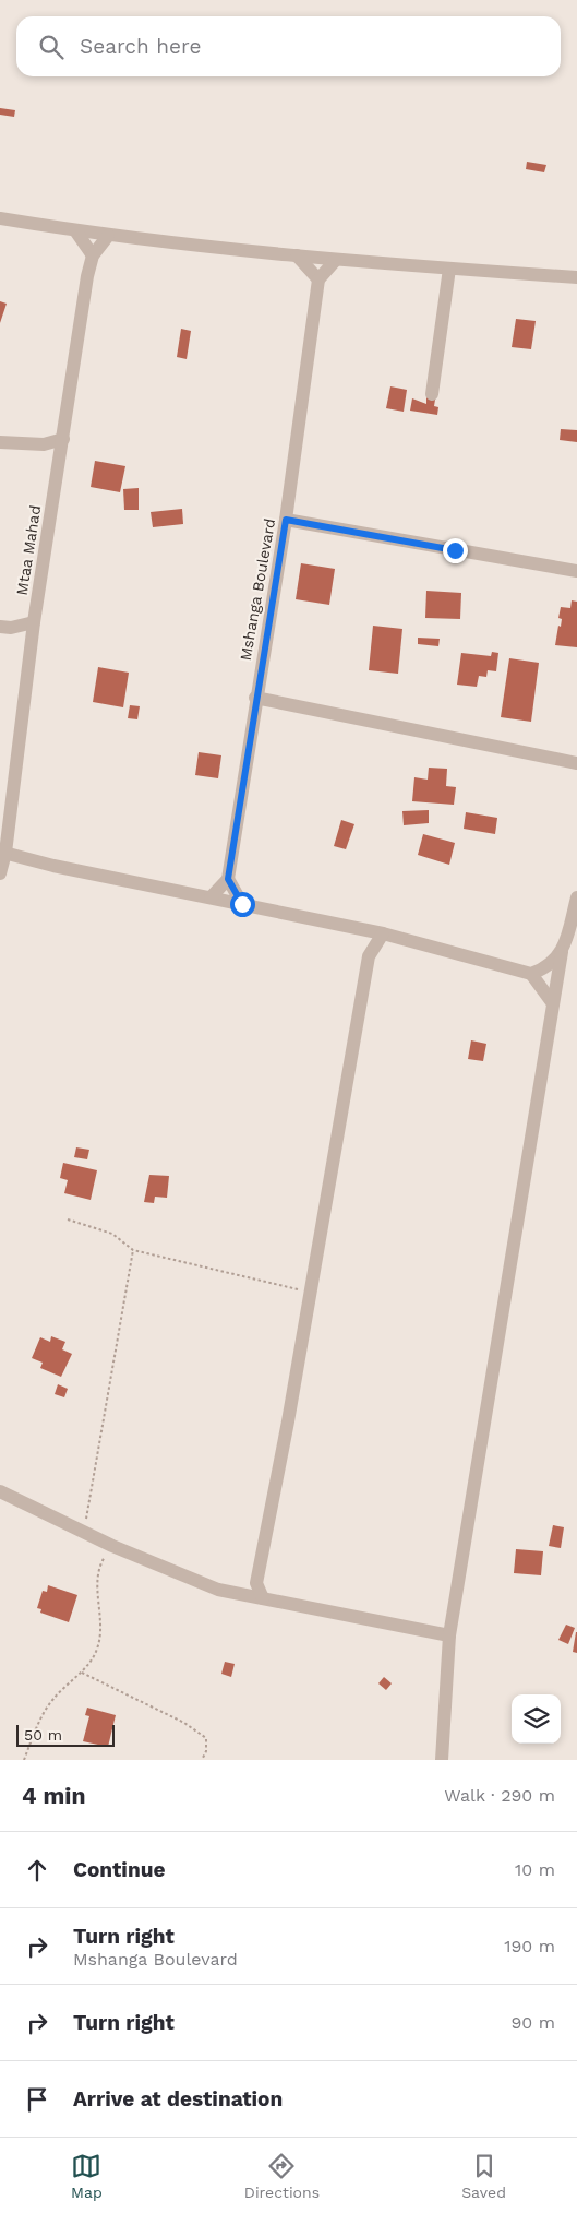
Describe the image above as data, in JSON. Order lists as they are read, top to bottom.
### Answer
{
  "streets": {
    "street": ["Mtaa Mahad", "Mshanga Boulevard"]
  },
  "scale_bar": "50 m",
  "page": {
    "search": "Search here",
    "scale": "50 m",
    "heading": ["4 min", "Walk · 290 m"],
    "list": [
      ["Continue", "10 m"],
      ["Turn right", "Mshanga Boulevard", "190 m"],
      ["Turn right", "90 m"],
      "Arrive at destination"
    ],
    "nav": ["Map", "Directions", "Saved"]
  }
}
